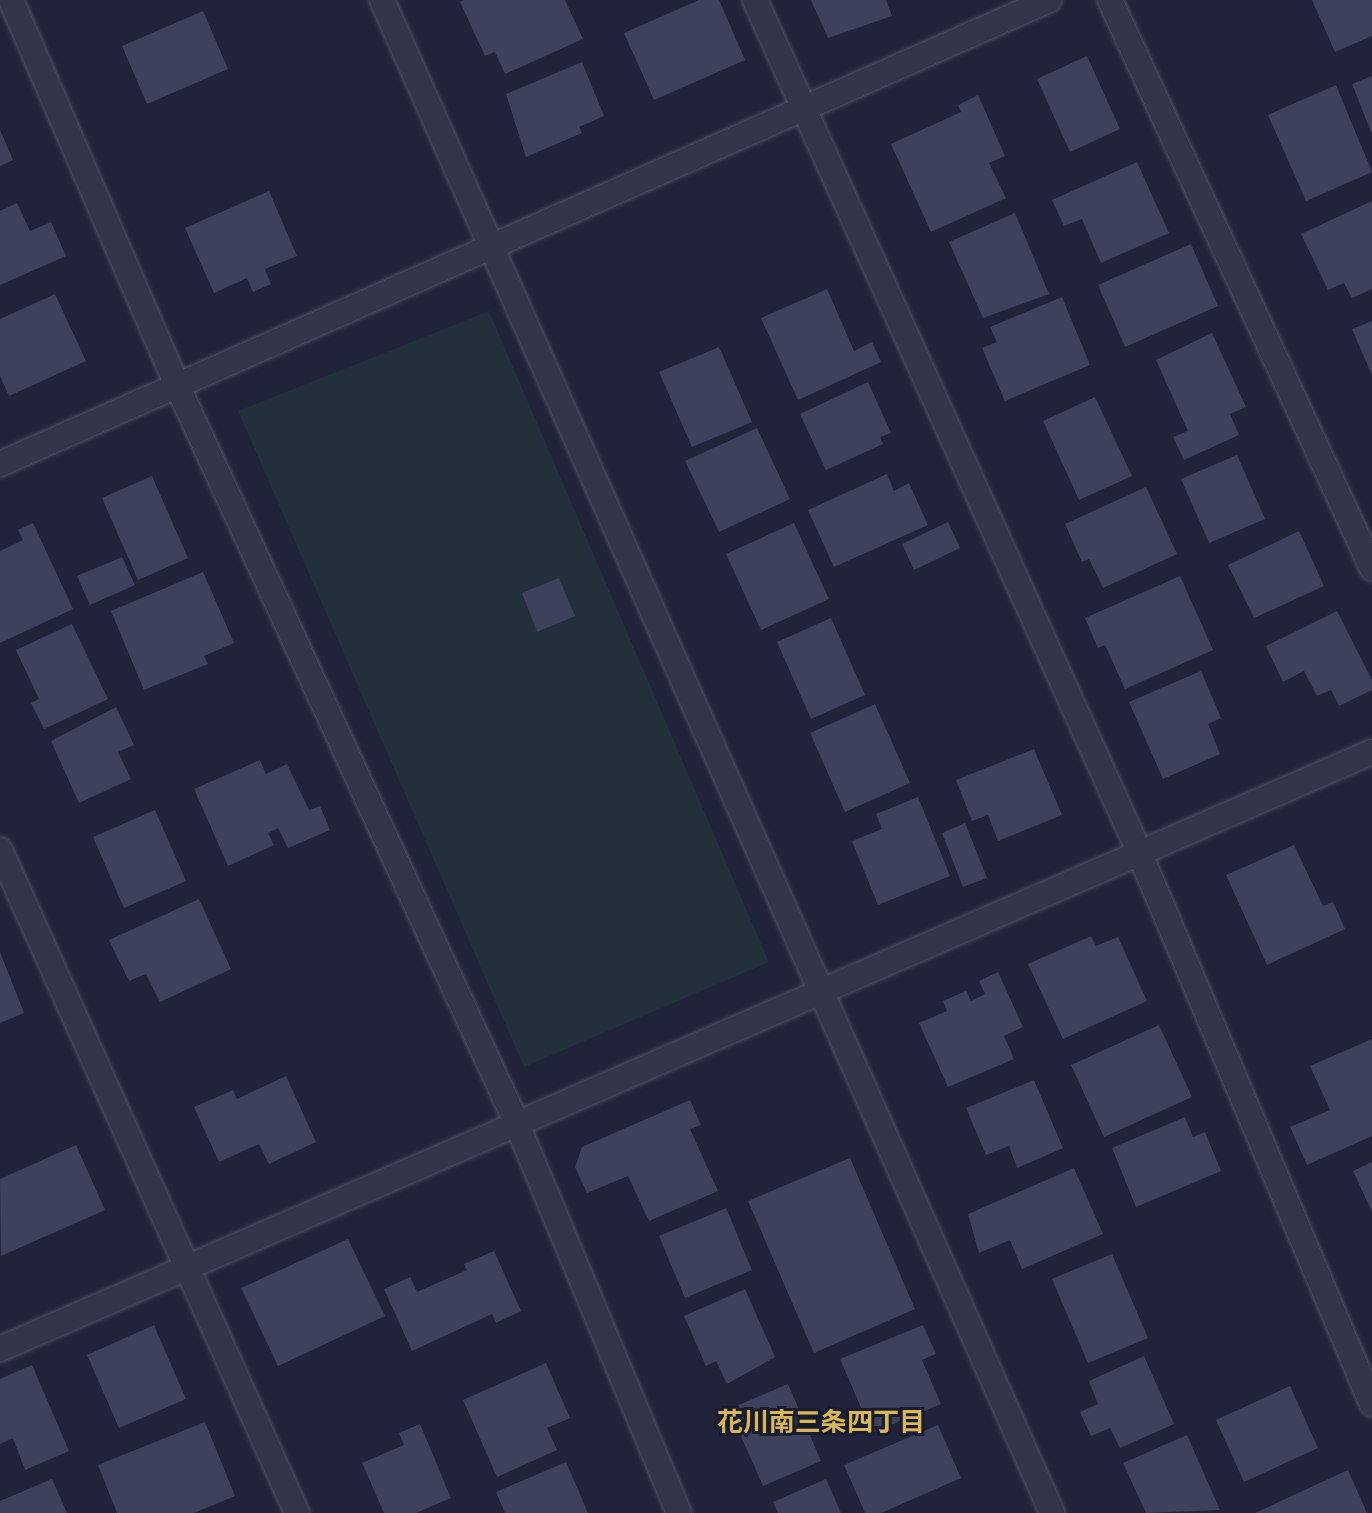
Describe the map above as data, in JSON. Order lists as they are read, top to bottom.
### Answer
{
  "districts": ["花川南三条四丁目"]
}
